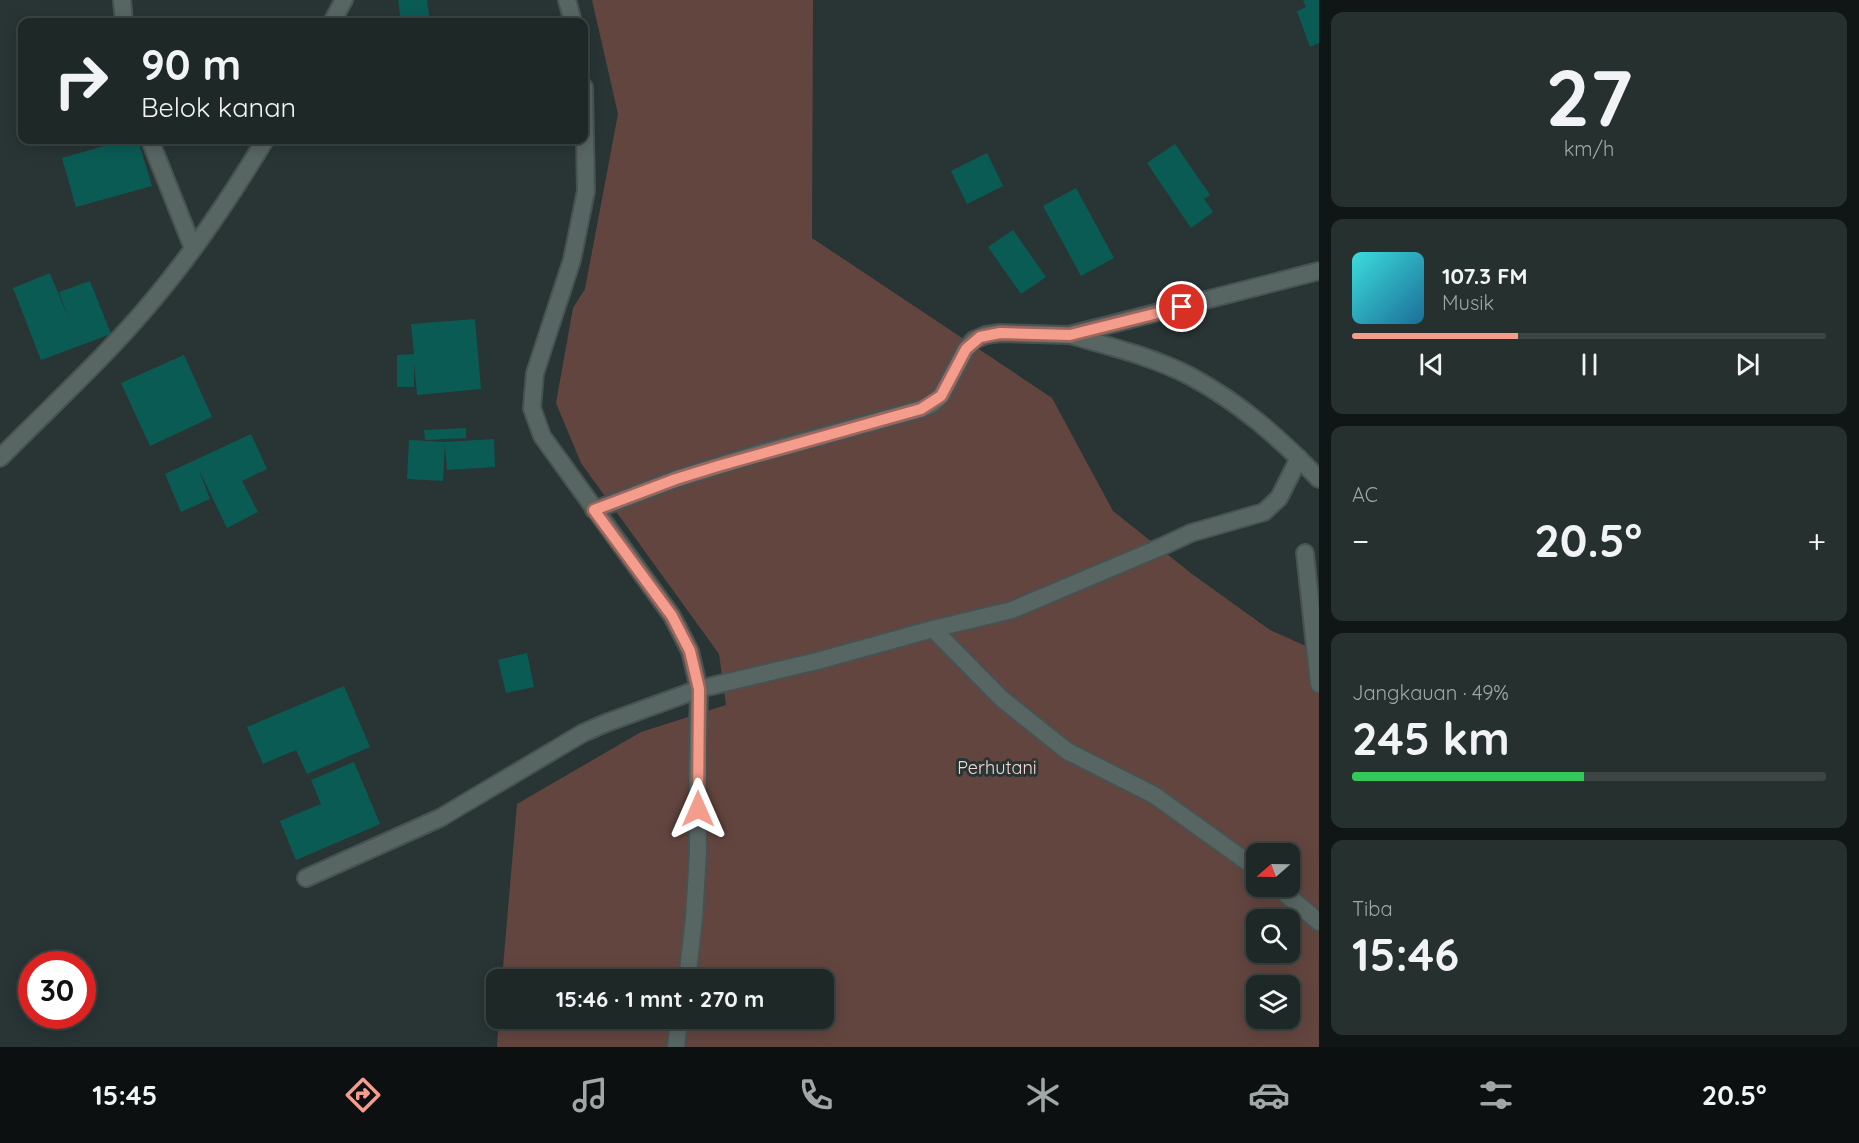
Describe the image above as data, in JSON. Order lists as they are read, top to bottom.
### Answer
{
  "parks": ["Perhutani"],
  "north": "left",
  "page": {
    "tile": [
      ["27", "km/h"],
      "AC",
      ["Jangkauan · 49%", "245 km"],
      ["Tiba", "15:46"]
    ],
    "turn": ["90 m", "Belok kanan"],
    "song": ["107.3 FM", "Musik"],
    "heat": ["−", "20.5°", "+"],
    "limit": "30",
    "trip": "15:46 · 1 mnt · 270 m",
    "tabs": ["15:45", "20.5°"]
  }
}
